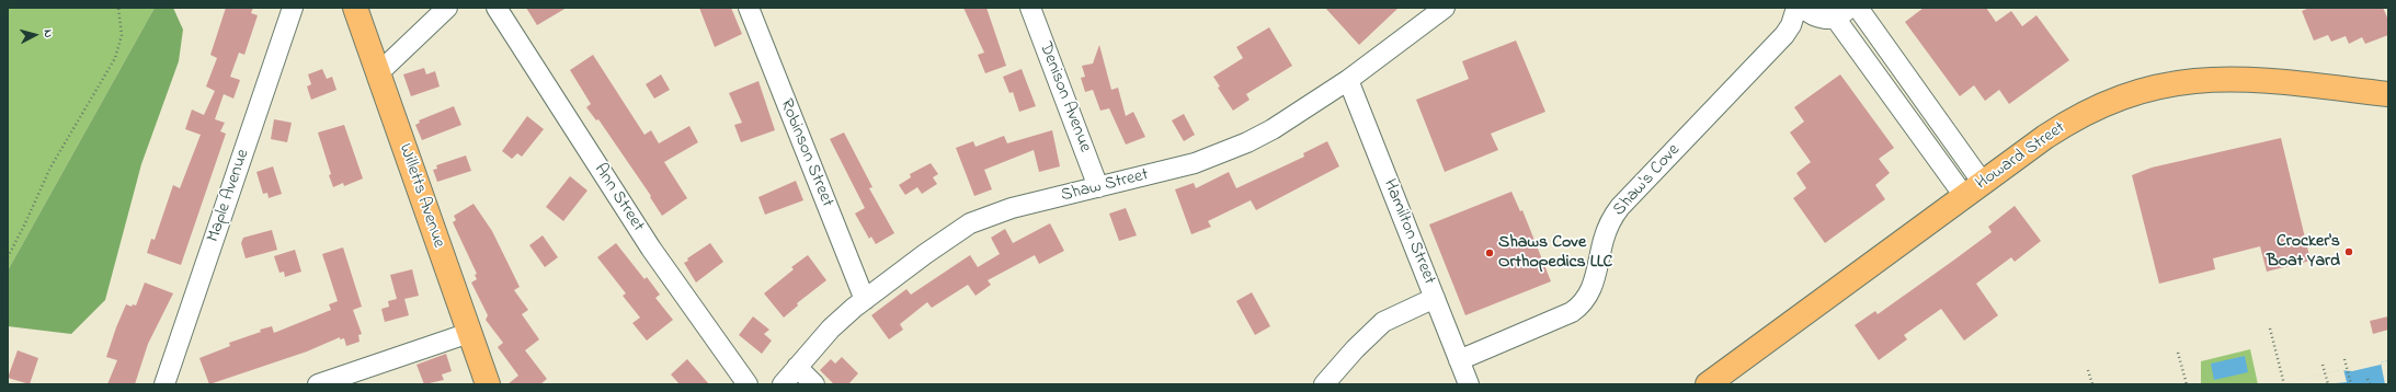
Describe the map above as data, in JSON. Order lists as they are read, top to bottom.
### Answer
{
  "streets": {
    "main road": ["Howard Street", "Willetts Avenue"],
    "street": [
      "Denison Avenue",
      "Robinson Street",
      "Shaw's Cove",
      "Shaw Street",
      "Maple Avenue",
      "Ann Street",
      "Hamilton Street"
    ]
  },
  "crossings": [
    ["Denison Avenue", "Shaw Street"],
    ["Robinson Street", "Shaw Street"],
    ["Howard Street", "Shaw's Cove"],
    ["Shaw's Cove", "Hamilton Street"],
    ["Shaw Street", "Hamilton Street"]
  ],
  "places": ["Crocker's Boat Yard", "Shaws Cove Orthopedics LLC"],
  "north": "right"
}
